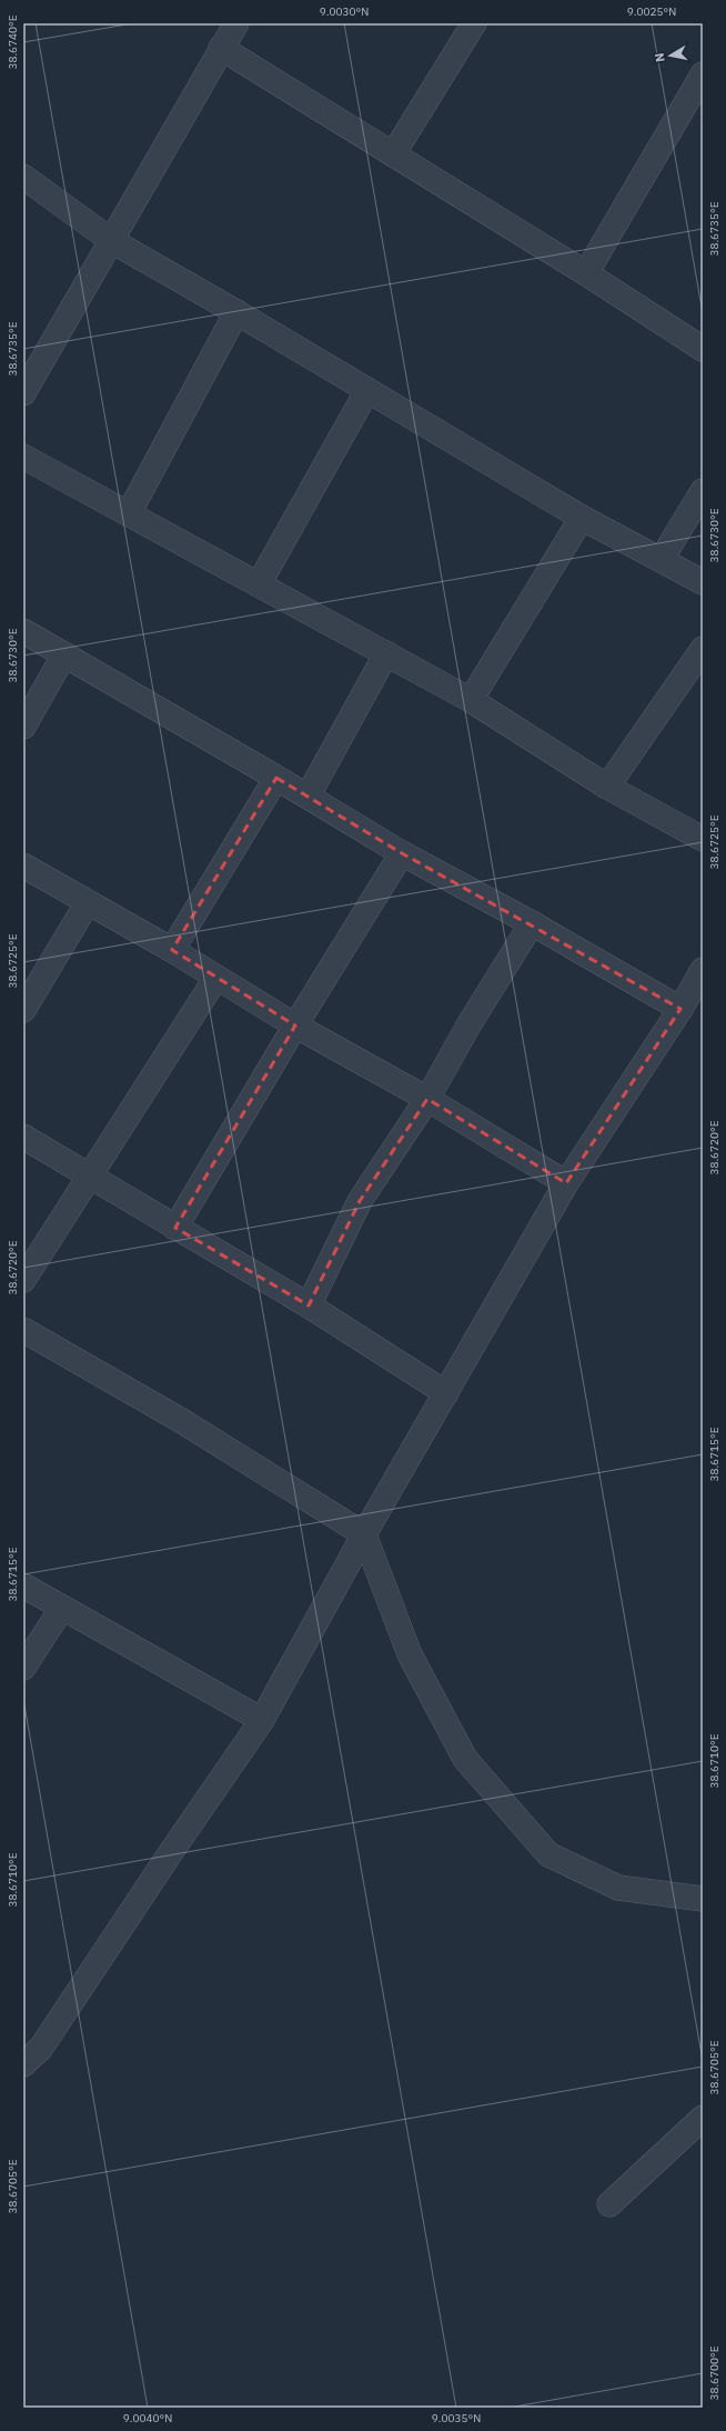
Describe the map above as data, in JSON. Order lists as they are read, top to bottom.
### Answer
{
  "north": "left",
  "coordinates": [
    "9.0030°N",
    "9.0025°N",
    "38.6740°E",
    "38.6735°E",
    "38.6730°E",
    "38.6725°E",
    "38.6720°E",
    "38.6715°E",
    "38.6710°E",
    "38.6705°E",
    "38.6700°E",
    "9.0040°N",
    "9.0035°N"
  ]
}
